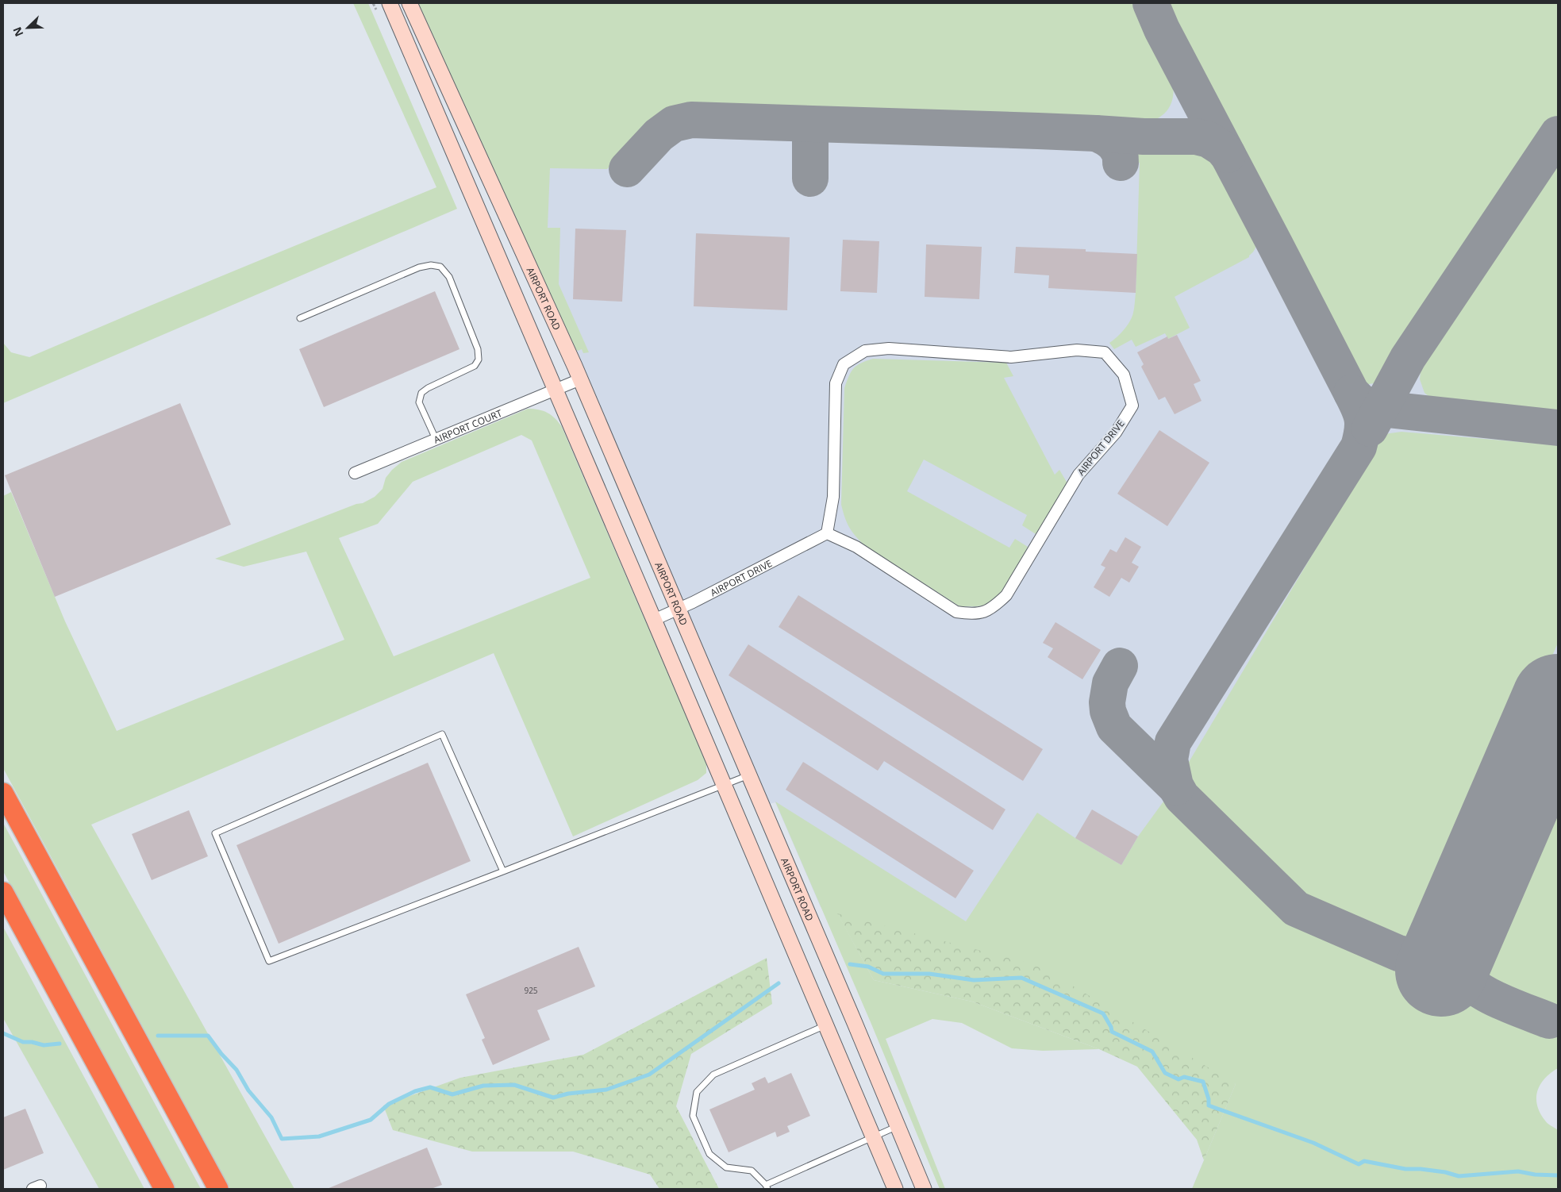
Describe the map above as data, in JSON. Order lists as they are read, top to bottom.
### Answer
{
  "streets": {
    "main road": ["AIRPORT ROAD"],
    "street": ["AIRPORT COURT", "AIRPORT DRIVE"]
  },
  "crossings": [
    ["AIRPORT ROAD", "AIRPORT COURT"],
    ["AIRPORT ROAD", "AIRPORT DRIVE"]
  ],
  "house_numbers": ["925"],
  "north": "bottom left"
}
